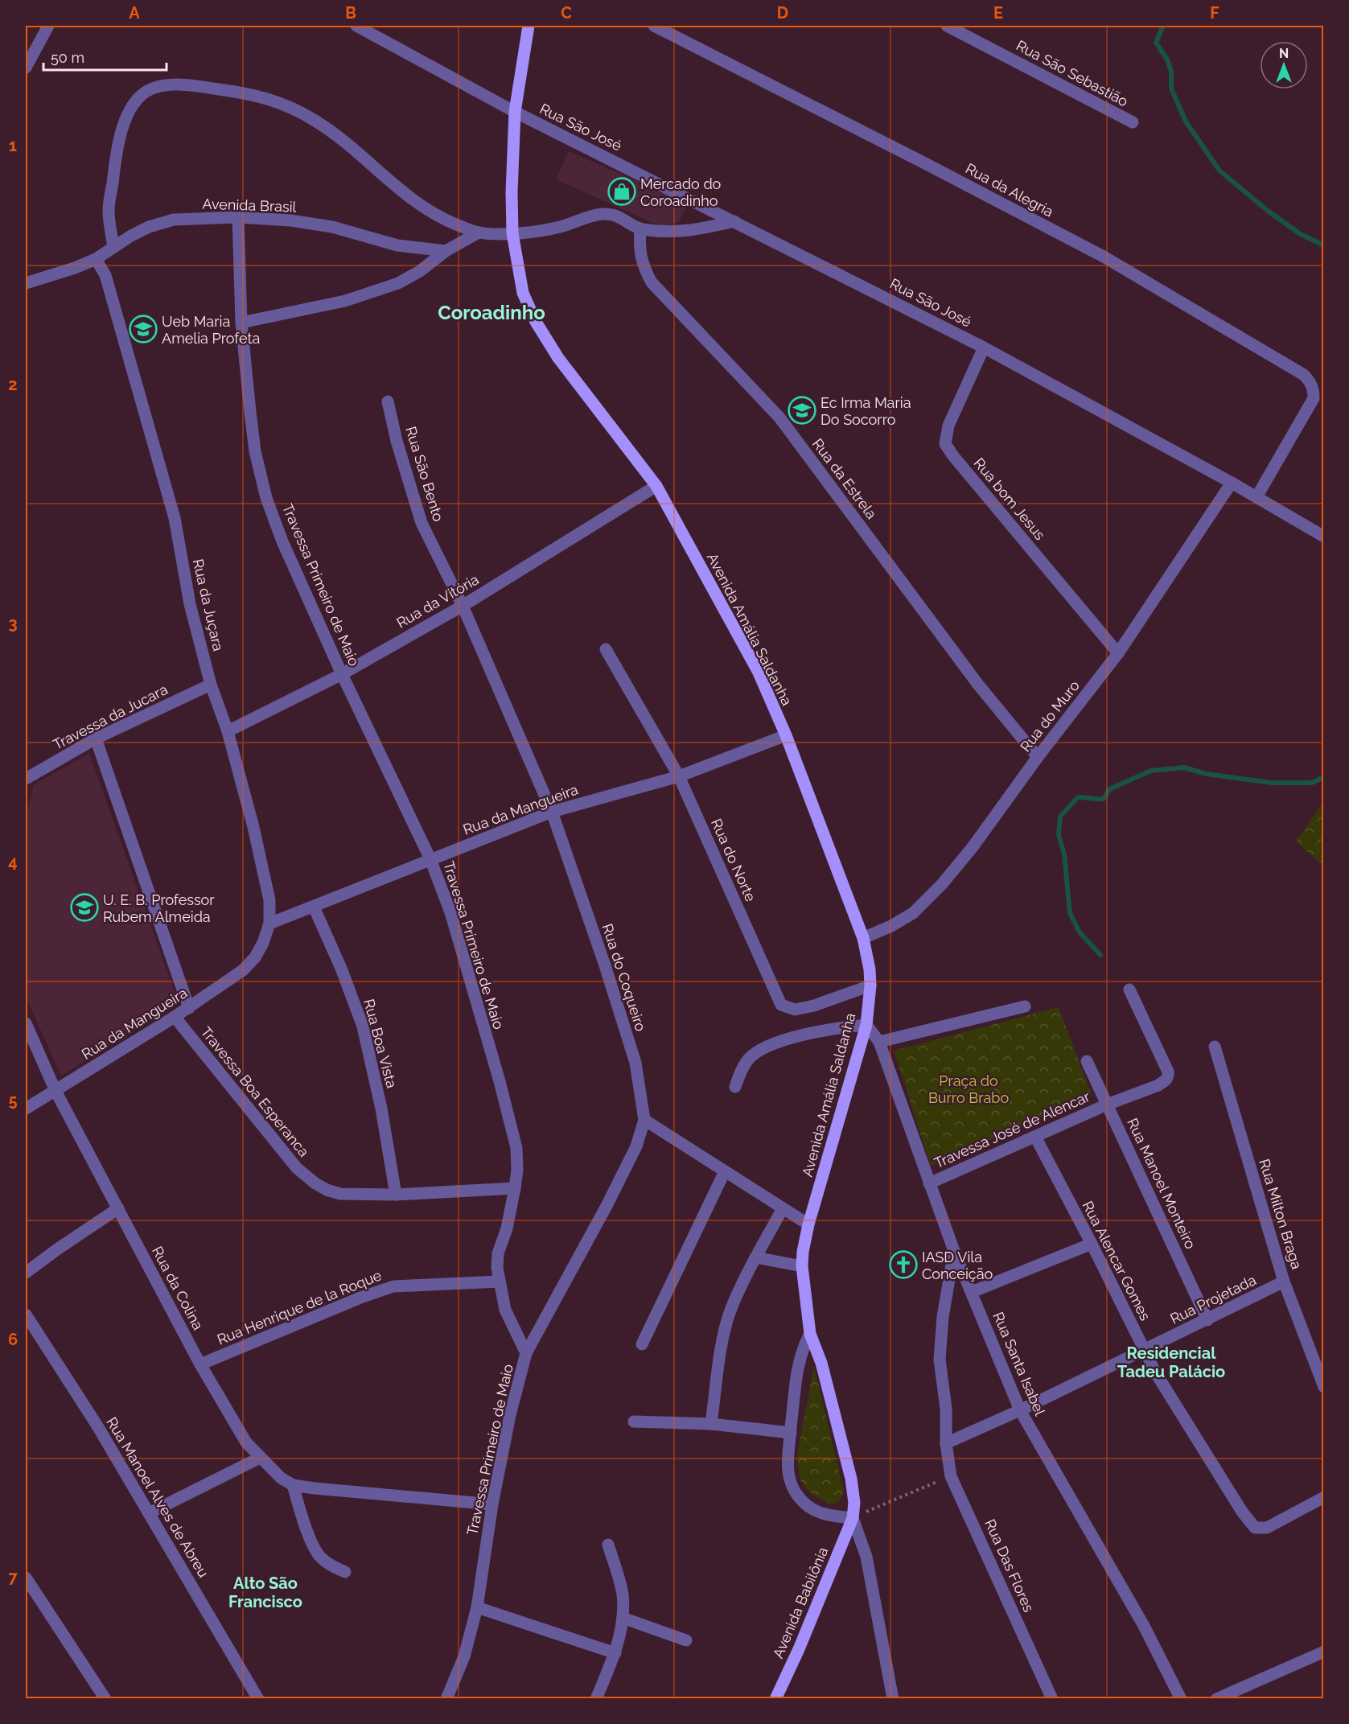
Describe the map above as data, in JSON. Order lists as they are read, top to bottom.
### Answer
{
  "streets": {
    "main road": ["Avenida Amália Saldanha", "Avenida Babilônia"],
    "street": [
      "Rua São Sebastião",
      "Rua São José",
      "Rua da Alegria",
      "Avenida Brasil",
      "Rua São Bento",
      "Rua da Estrela",
      "Rua bom Jesus",
      "Travessa Primeiro de Maio",
      "Rua da Vitória",
      "Rua da Juçara",
      "Rua do Muro",
      "Travessa da Jucara",
      "Rua da Mangueira",
      "Rua do Norte",
      "Rua do Coqueiro",
      "Rua Boa Vista",
      "Travessa Boa Esperanca",
      "Travessa José de Alencar",
      "Rua Manoel Monteiro",
      "Rua Milton Braga",
      "Rua Alencar Gomes",
      "Rua da Colina",
      "Rua Projetada",
      "Rua Henrique de la Roque",
      "Rua Santa Isabel",
      "Rua Manoel Alves de Abreu",
      "Rua Das Flores"
    ]
  },
  "crossings": [
    ["Rua São José", "Rua da Alegria"],
    ["Rua São José", "Rua bom Jesus"],
    ["Rua São José", "Avenida Amália Saldanha"],
    ["Rua São José", "Rua do Muro"],
    ["Avenida Brasil", "Travessa Primeiro de Maio"],
    ["Avenida Brasil", "Rua da Juçara"],
    ["Rua São Bento", "Rua da Vitória"],
    ["Rua São Bento", "Rua do Coqueiro"],
    ["Rua da Estrela", "Rua do Muro"],
    ["Rua bom Jesus", "Rua do Muro"],
    ["Travessa Primeiro de Maio", "Rua da Vitória"],
    ["Travessa Primeiro de Maio", "Rua da Mangueira"],
    ["Travessa Primeiro de Maio", "Rua do Coqueiro"],
    ["Travessa Primeiro de Maio", "Travessa Boa Esperanca"],
    ["Travessa Primeiro de Maio", "Rua da Colina"],
    ["Travessa Primeiro de Maio", "Rua Henrique de la Roque"],
    ["Rua da Vitória", "Rua da Juçara"],
    ["Rua da Vitória", "Avenida Amália Saldanha"],
    ["Rua da Vitória", "Rua do Coqueiro"],
    ["Rua da Juçara", "Travessa da Jucara"],
    ["Rua da Juçara", "Rua da Mangueira"],
    ["Avenida Amália Saldanha", "Rua do Muro"],
    ["Avenida Amália Saldanha", "Rua da Mangueira"],
    ["Avenida Amália Saldanha", "Rua do Norte"],
    ["Avenida Amália Saldanha", "Rua Santa Isabel"],
    ["Avenida Amália Saldanha", "Avenida Babilônia"],
    ["Rua da Mangueira", "Rua do Norte"],
    ["Rua da Mangueira", "Rua do Coqueiro"],
    ["Rua da Mangueira", "Rua Boa Vista"],
    ["Rua da Mangueira", "Travessa Boa Esperanca"],
    ["Rua da Mangueira", "Rua da Colina"],
    ["Rua Boa Vista", "Travessa Boa Esperanca"],
    ["Travessa José de Alencar", "Rua Manoel Monteiro"],
    ["Travessa José de Alencar", "Rua Alencar Gomes"],
    ["Travessa José de Alencar", "Rua Santa Isabel"],
    ["Rua Manoel Monteiro", "Rua Projetada"],
    ["Rua Milton Braga", "Rua Projetada"],
    ["Rua Alencar Gomes", "Rua Projetada"],
    ["Rua da Colina", "Rua Henrique de la Roque"],
    ["Rua Projetada", "Rua Santa Isabel"],
    ["Rua Projetada", "Rua Das Flores"],
    ["Rua Santa Isabel", "Rua Das Flores"]
  ],
  "districts": ["Coroadinho", "Residencial Tadeu Palácio", "Alto São Francisco"],
  "parks": ["Praça do Burro Brabo"],
  "places": {
    "shop": ["Mercado do Coroadinho"],
    "school or university": ["Ueb Maria Amelia Profeta", "Ec Irma Maria Do Socorro", "U. E. B. Professor Rubem Almeida"],
    "church": ["IASD Vila Conceição"]
  },
  "scale_bar": "50 m",
  "north": "top",
  "grid": {
    "columns": [
      "A",
      "B",
      "C",
      "D",
      "E",
      "F"
    ],
    "rows": [
      "1",
      "2",
      "3",
      "4",
      "5",
      "6",
      "7"
    ]
  }
}
